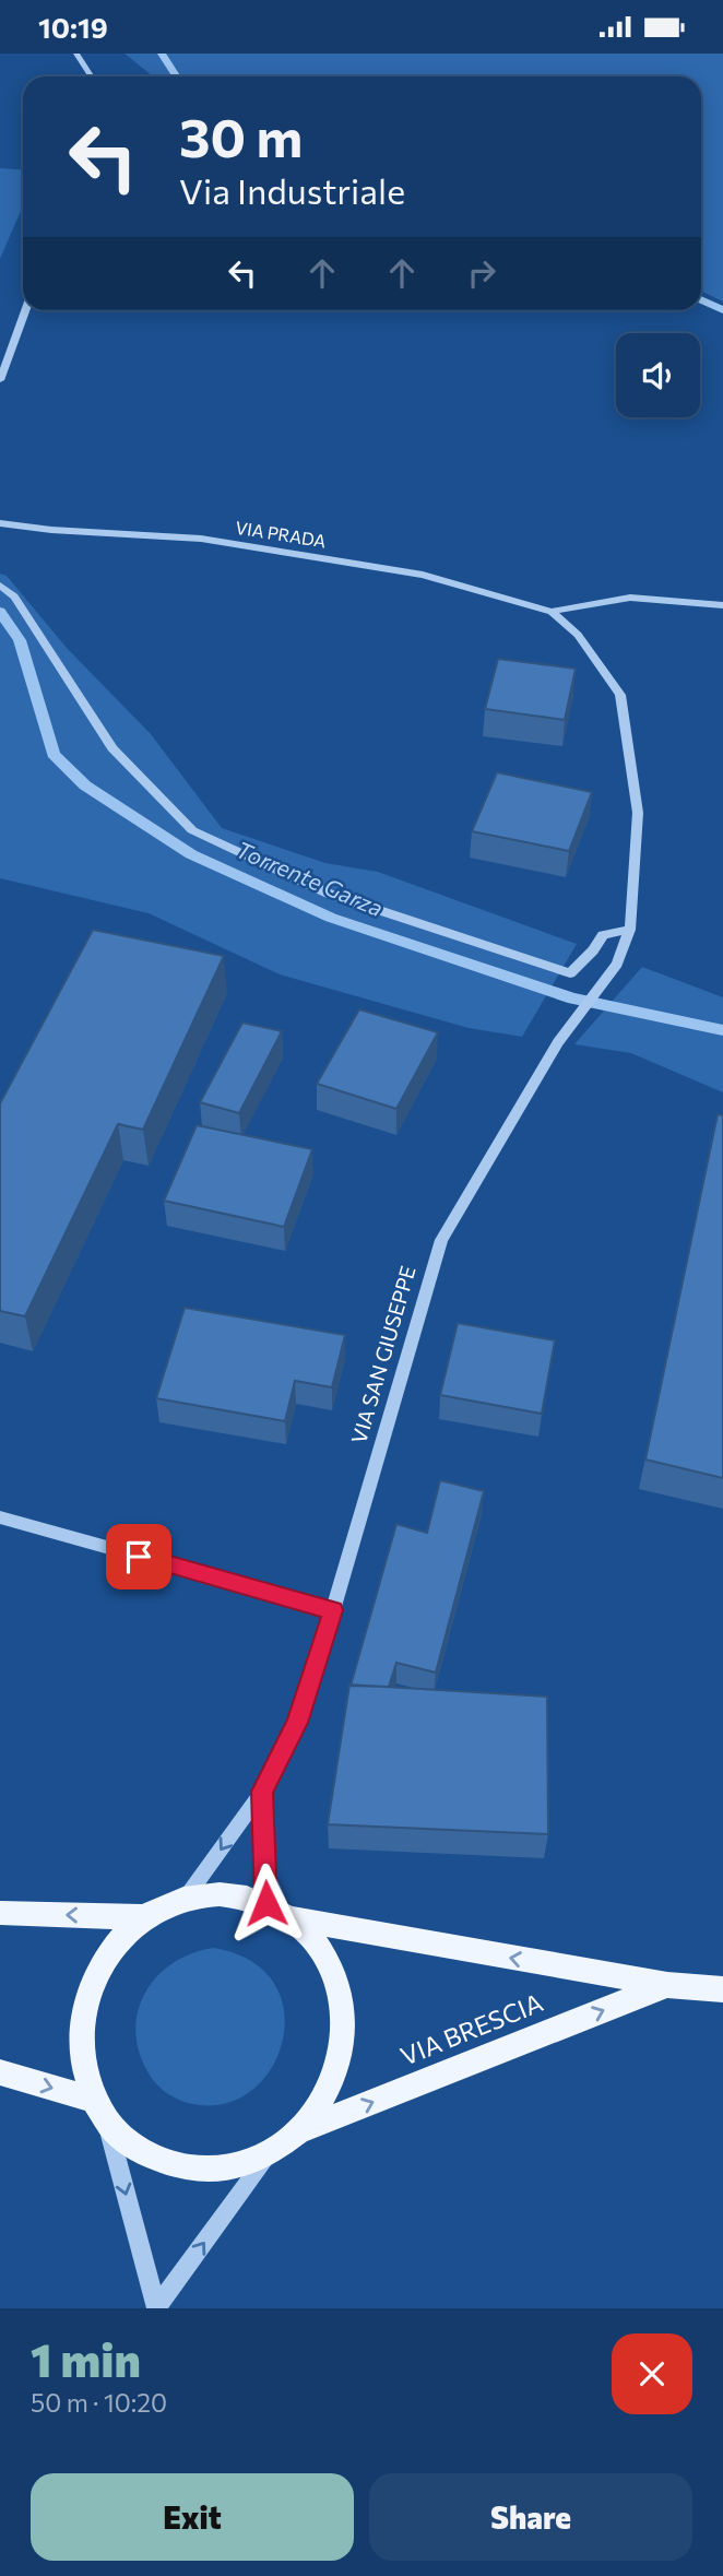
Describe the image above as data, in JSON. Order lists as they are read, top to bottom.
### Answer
{
  "streets": {
    "main road": ["VIA BRESCIA"],
    "street": ["VIA PRADA", "VIA SAN GIUSEPPE"]
  },
  "crossings": [
    ["VIA PRADA", "VIA SAN GIUSEPPE"],
    ["VIA SAN GIUSEPPE", "VIA BRESCIA"]
  ],
  "water": ["Torrente Garza"],
  "page": {
    "status": "10:19",
    "turn": ["30 m", "Via Industriale"],
    "heading": ["1 min", "50 m · 10:20"],
    "buttons": ["Exit", "Share"]
  }
}
